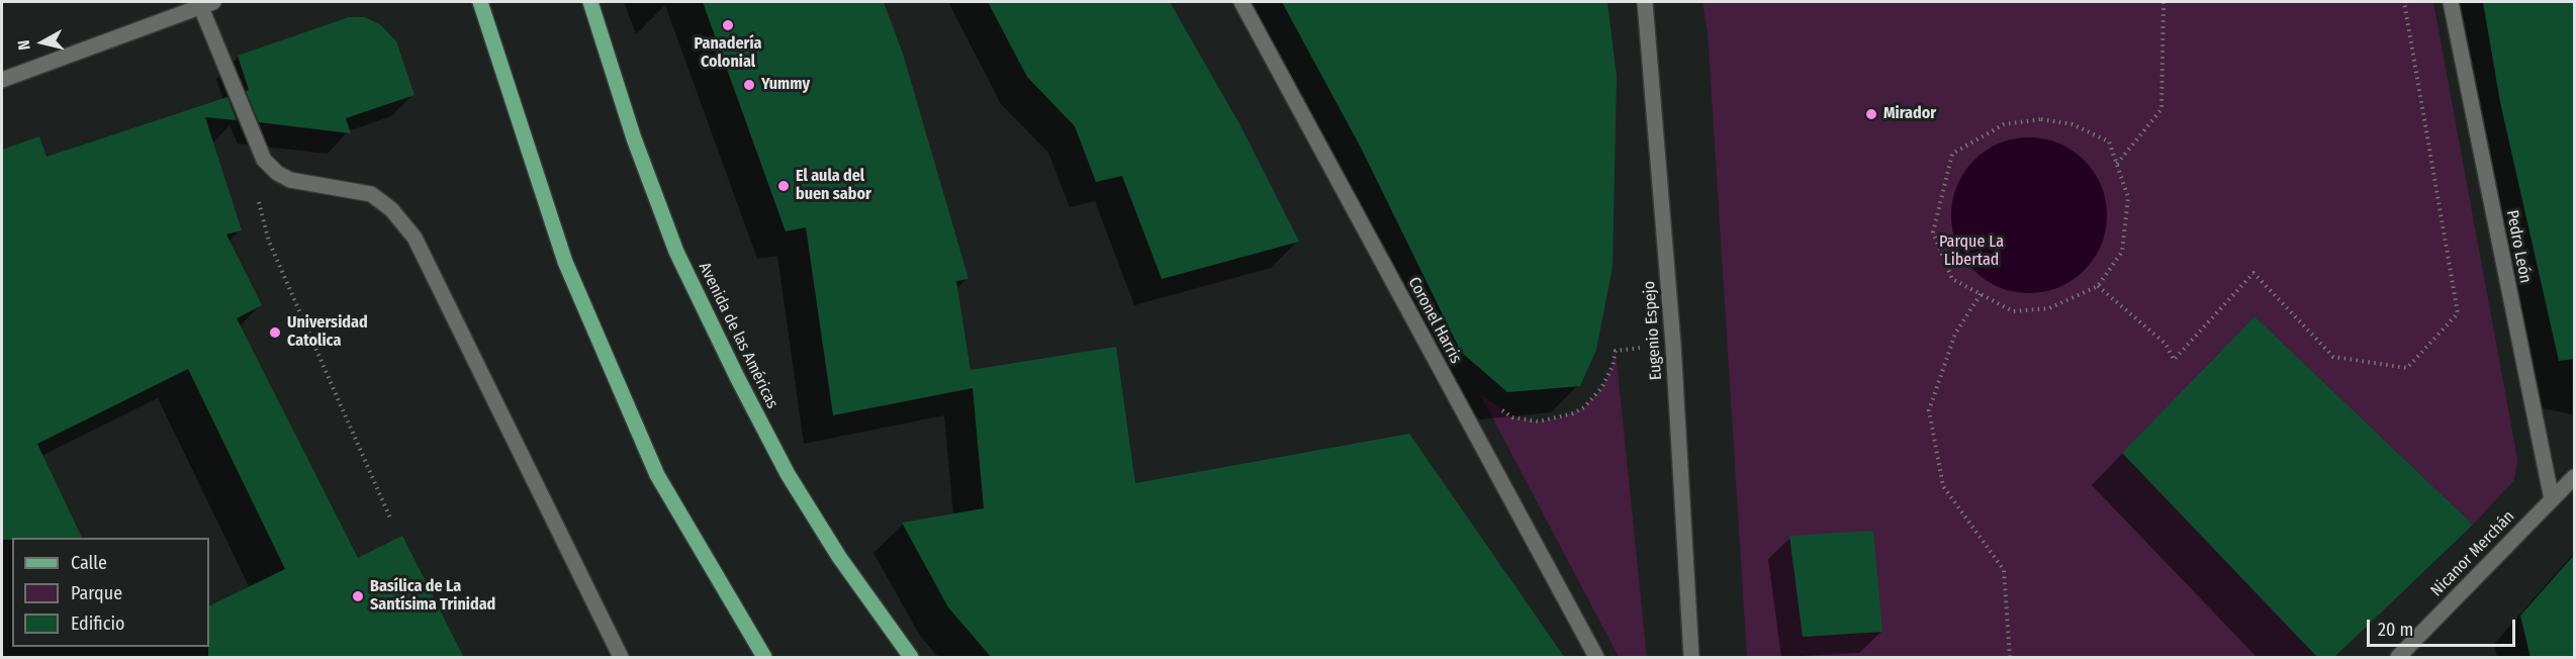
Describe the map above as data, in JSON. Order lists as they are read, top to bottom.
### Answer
{
  "streets": {
    "main road": ["Avenida de las Américas"],
    "street": [
      "Pedro León",
      "Coronel Harris",
      "Eugenio Espejo",
      "Nicanor Merchán"
    ]
  },
  "crossings": [
    ["Pedro León", "Nicanor Merchán"]
  ],
  "parks": ["Parque La Libertad"],
  "places": [
    "Panadería Colonial",
    "Yummy",
    "Mirador",
    "El aula del buen sabor",
    "Universidad Catolica",
    "Basílica de La Santísima Trinidad"
  ],
  "legend": ["Calle", "Parque", "Edificio"],
  "scale_bar": "20 m",
  "north": "left"
}
